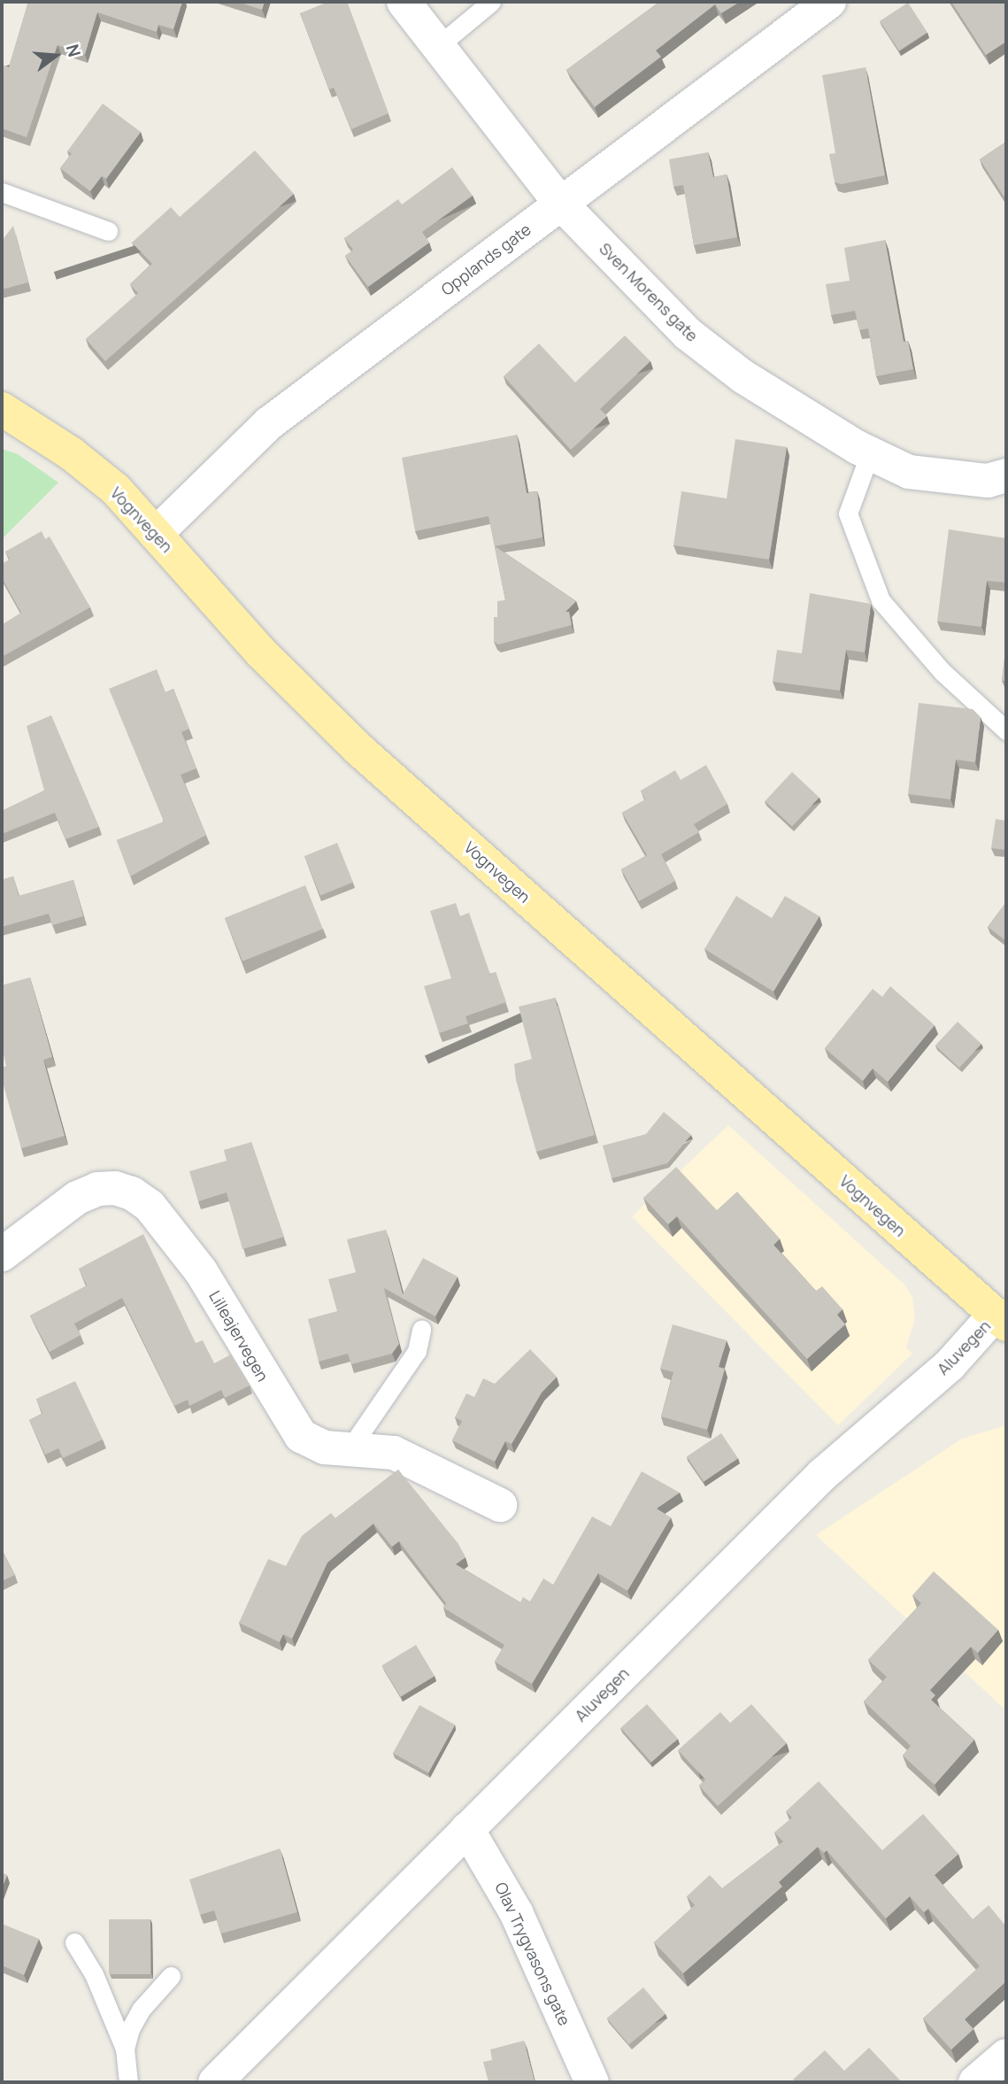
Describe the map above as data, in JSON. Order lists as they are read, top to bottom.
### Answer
{
  "streets": {
    "main road": ["Vognvegen"],
    "street": [
      "Opplands gate",
      "Sven Morens gate",
      "Lilleajervegen",
      "Aluvegen",
      "Olav Trygvasons gate"
    ]
  },
  "crossings": [
    ["Opplands gate", "Sven Morens gate"],
    ["Opplands gate", "Vognvegen"],
    ["Vognvegen", "Aluvegen"],
    ["Aluvegen", "Olav Trygvasons gate"]
  ],
  "north": "right"
}
